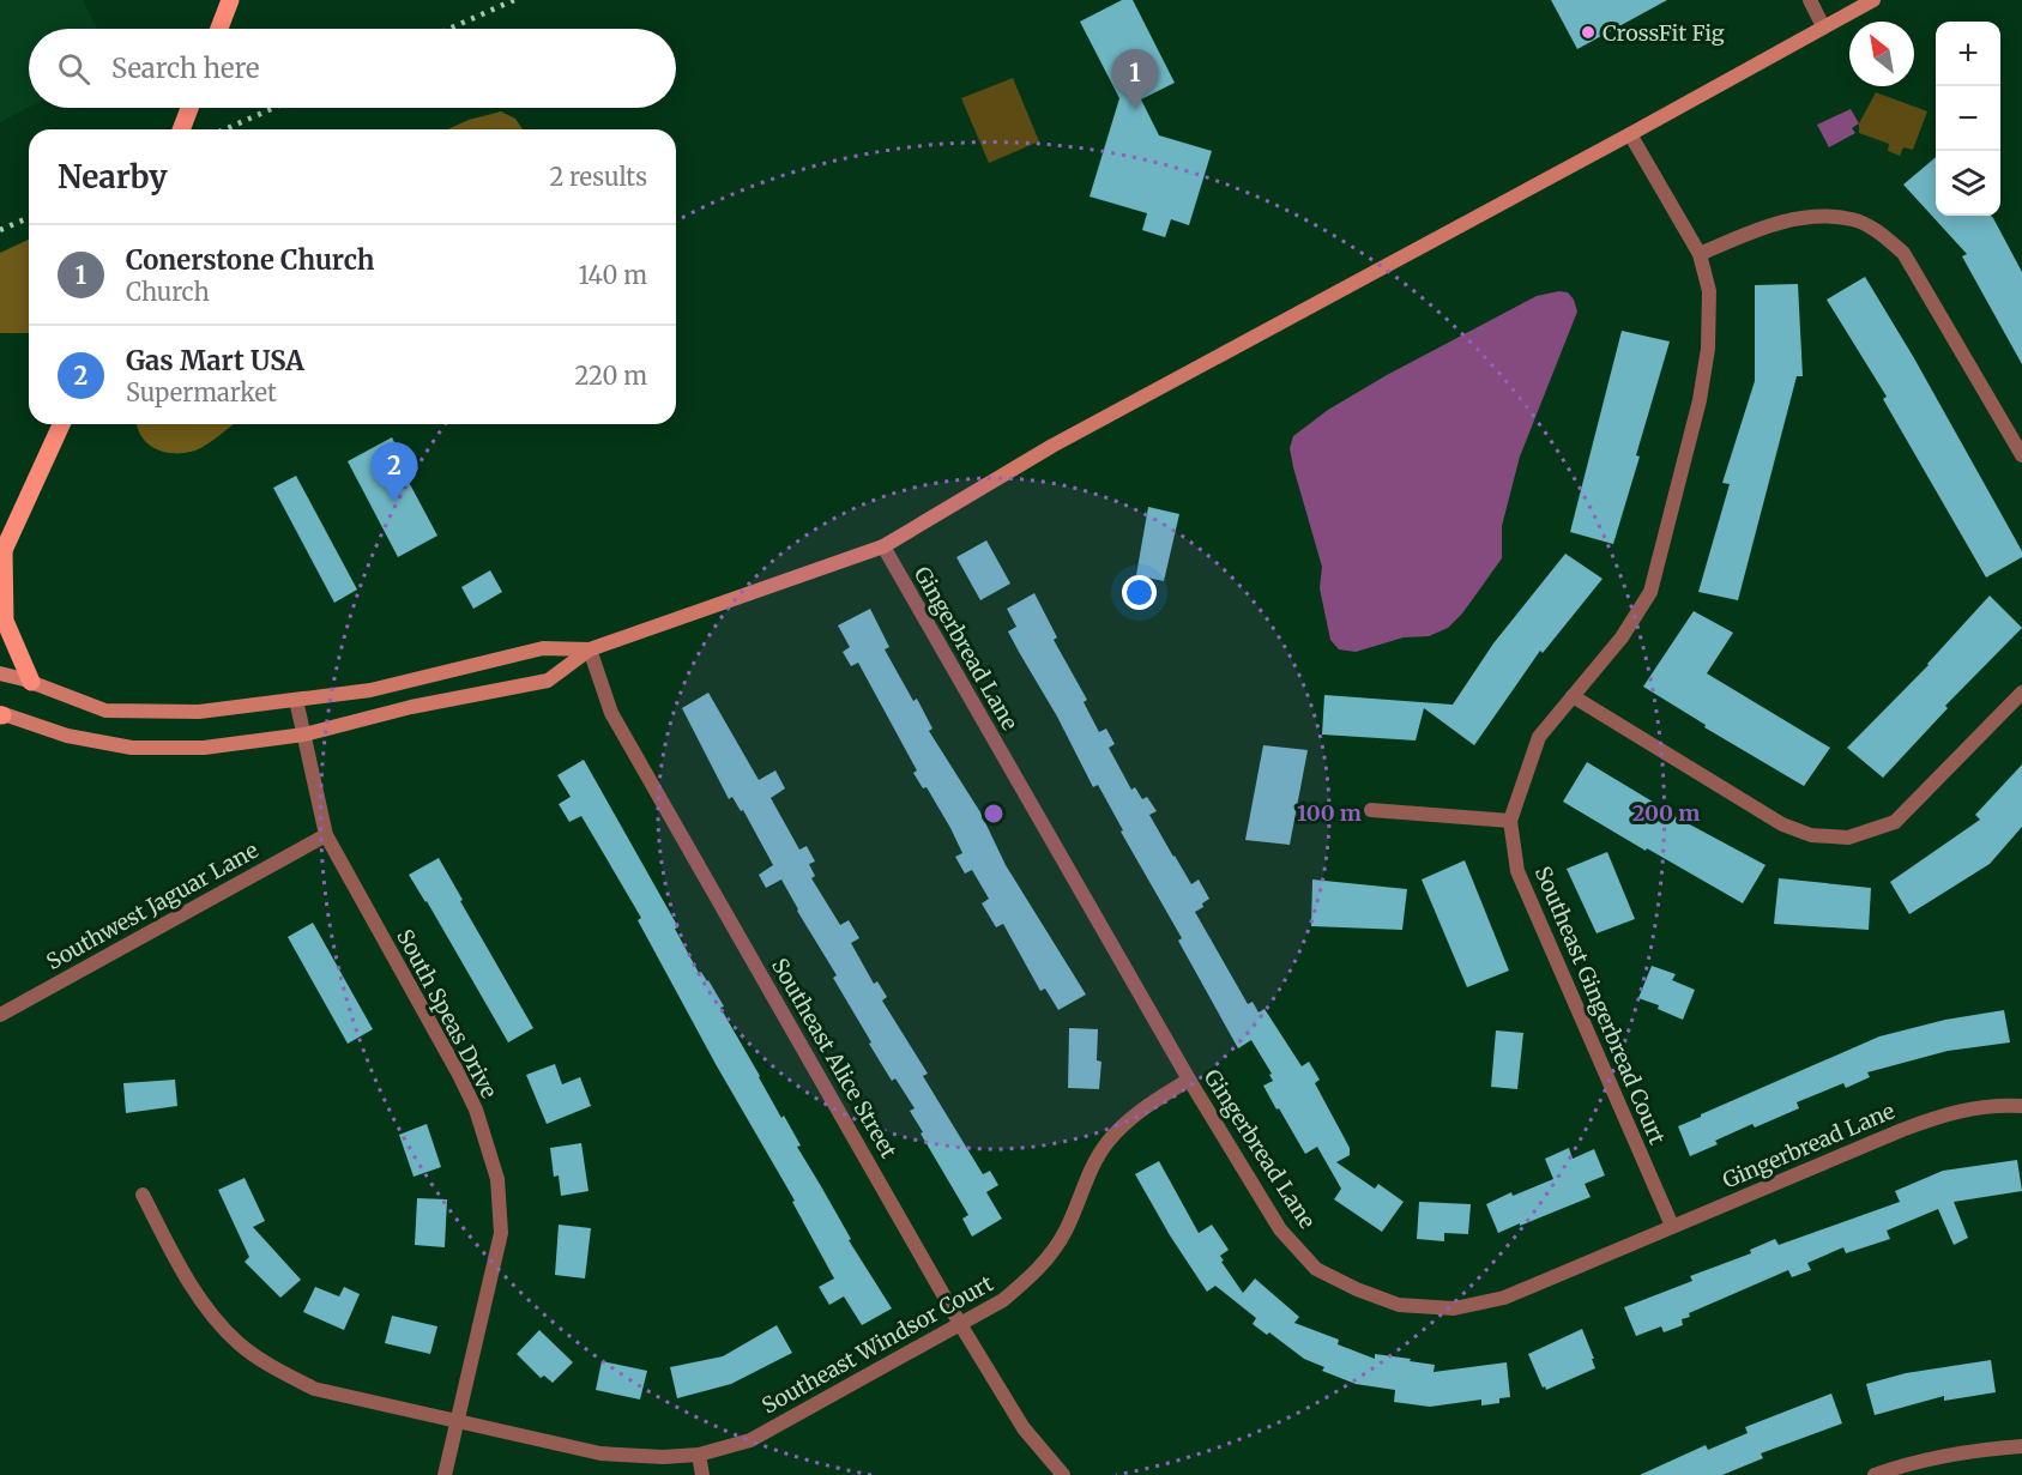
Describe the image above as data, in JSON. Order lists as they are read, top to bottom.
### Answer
{
  "streets": {
    "street": [
      "Gingerbread Lane",
      "Southwest Jaguar Lane",
      "Southeast Gingerbread Court",
      "South Speas Drive",
      "Southeast Alice Street",
      "Southeast Windsor Court"
    ]
  },
  "crossings": [
    ["Gingerbread Lane", "Southeast Gingerbread Court"],
    ["Gingerbread Lane", "Southeast Windsor Court"],
    ["Southwest Jaguar Lane", "South Speas Drive"],
    ["South Speas Drive", "Southeast Windsor Court"],
    ["Southeast Alice Street", "Southeast Windsor Court"]
  ],
  "places": ["CrossFit Fig"],
  "north": "top left",
  "page": {
    "map_buttons": ["+", "−"],
    "search": "Search here",
    "pins": ["1", "2"],
    "heading": ["Nearby", "2 results"],
    "list": [
      {
        "mark": "1",
        "name": "Conerstone Church",
        "note": "Church",
        "value": "140 m"
      },
      {
        "mark": "2",
        "name": "Gas Mart USA",
        "note": "Supermarket",
        "value": "220 m"
      }
    ]
  },
  "rings": ["100 m", "200 m"]
}
